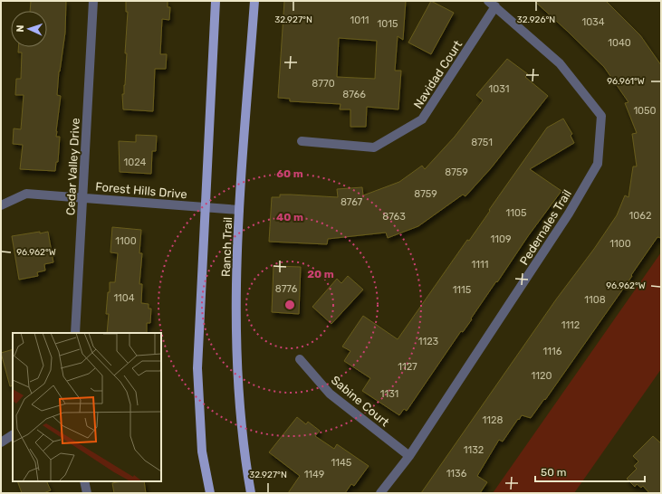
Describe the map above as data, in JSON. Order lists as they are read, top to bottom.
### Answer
{
  "streets": {
    "main road": ["Ranch Trail"],
    "street": [
      "Navidad Court",
      "Cedar Valley Drive",
      "Forest Hills Drive",
      "Pedernales Trail",
      "Sabine Court"
    ]
  },
  "crossings": [
    ["Navidad Court", "Pedernales Trail"],
    ["Cedar Valley Drive", "Forest Hills Drive"],
    ["Forest Hills Drive", "Ranch Trail"],
    ["Pedernales Trail", "Sabine Court"]
  ],
  "house_numbers": [
    "1011",
    "1034",
    "1015",
    "1040",
    "8770",
    "1031",
    "8766",
    "1050",
    "8751",
    "1024",
    "8759",
    "8759",
    "8767",
    "1105",
    "1062",
    "8763",
    "1109",
    "1100",
    "1100",
    "1111",
    "8776",
    "1115",
    "1104",
    "1108",
    "1112",
    "1123",
    "1116",
    "1127",
    "1120",
    "1131",
    "1128",
    "1132",
    "1145",
    "1136",
    "1149"
  ],
  "scale_bar": "50 m",
  "north": "left",
  "coordinates": [
    "32.927°N",
    "32.926°N",
    "96.961°W",
    "96.962°W"
  ],
  "rings": ["60 m", "40 m", "20 m"]
}
